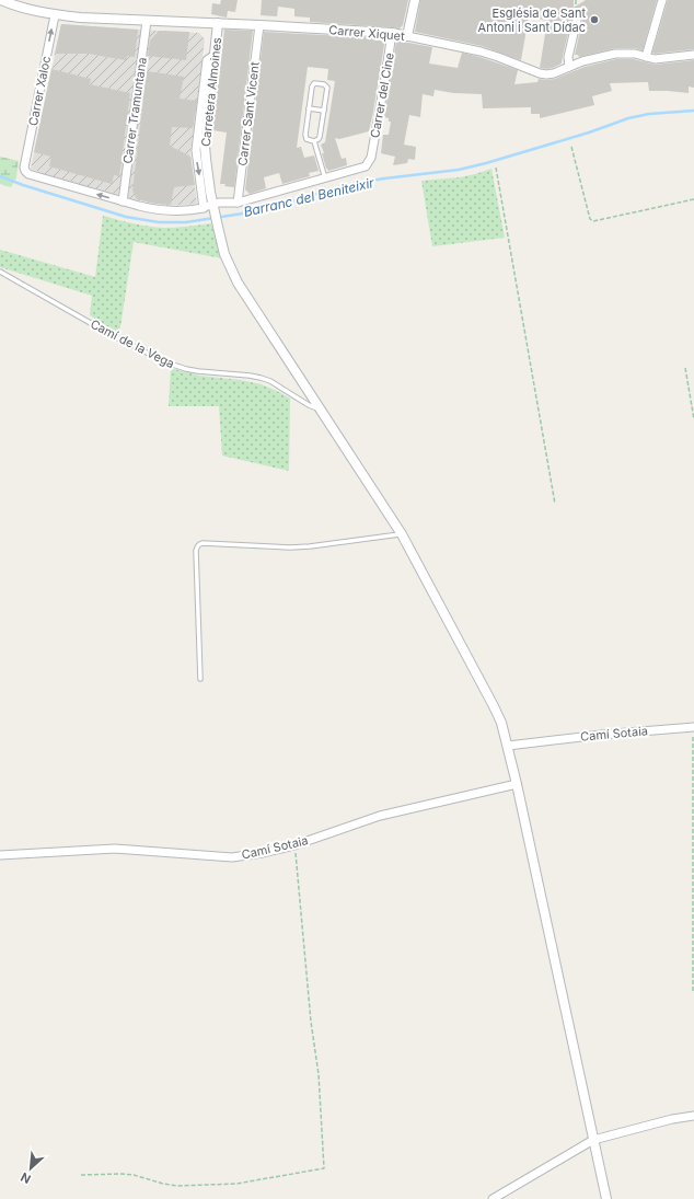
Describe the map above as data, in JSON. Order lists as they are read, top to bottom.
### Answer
{
  "streets": {
    "street": [
      "Carrer Xiquet",
      "Carrer Xaloc",
      "Carretera Almoines",
      "Carrer del Cine",
      "Carrer Tramuntana",
      "Carrer Sant Vicent",
      "Camí Sotaia"
    ],
    "lane": ["Camí de la Vega"]
  },
  "crossings": [
    ["Carrer Xiquet", "Carrer Xaloc"],
    ["Carrer Xiquet", "Carretera Almoines"],
    ["Carrer Xiquet", "Carrer del Cine"],
    ["Carrer Xiquet", "Carrer Tramuntana"],
    ["Carrer Xiquet", "Carrer Sant Vicent"],
    ["Carrer Xaloc", "Carrer Tramuntana"],
    ["Carretera Almoines", "Camí de la Vega"],
    ["Carretera Almoines", "Camí Sotaia"]
  ],
  "water": ["Barranc del Beniteixir"],
  "places": ["Església de Sant Antoni i Sant Dídac"],
  "north": "bottom left"
}
